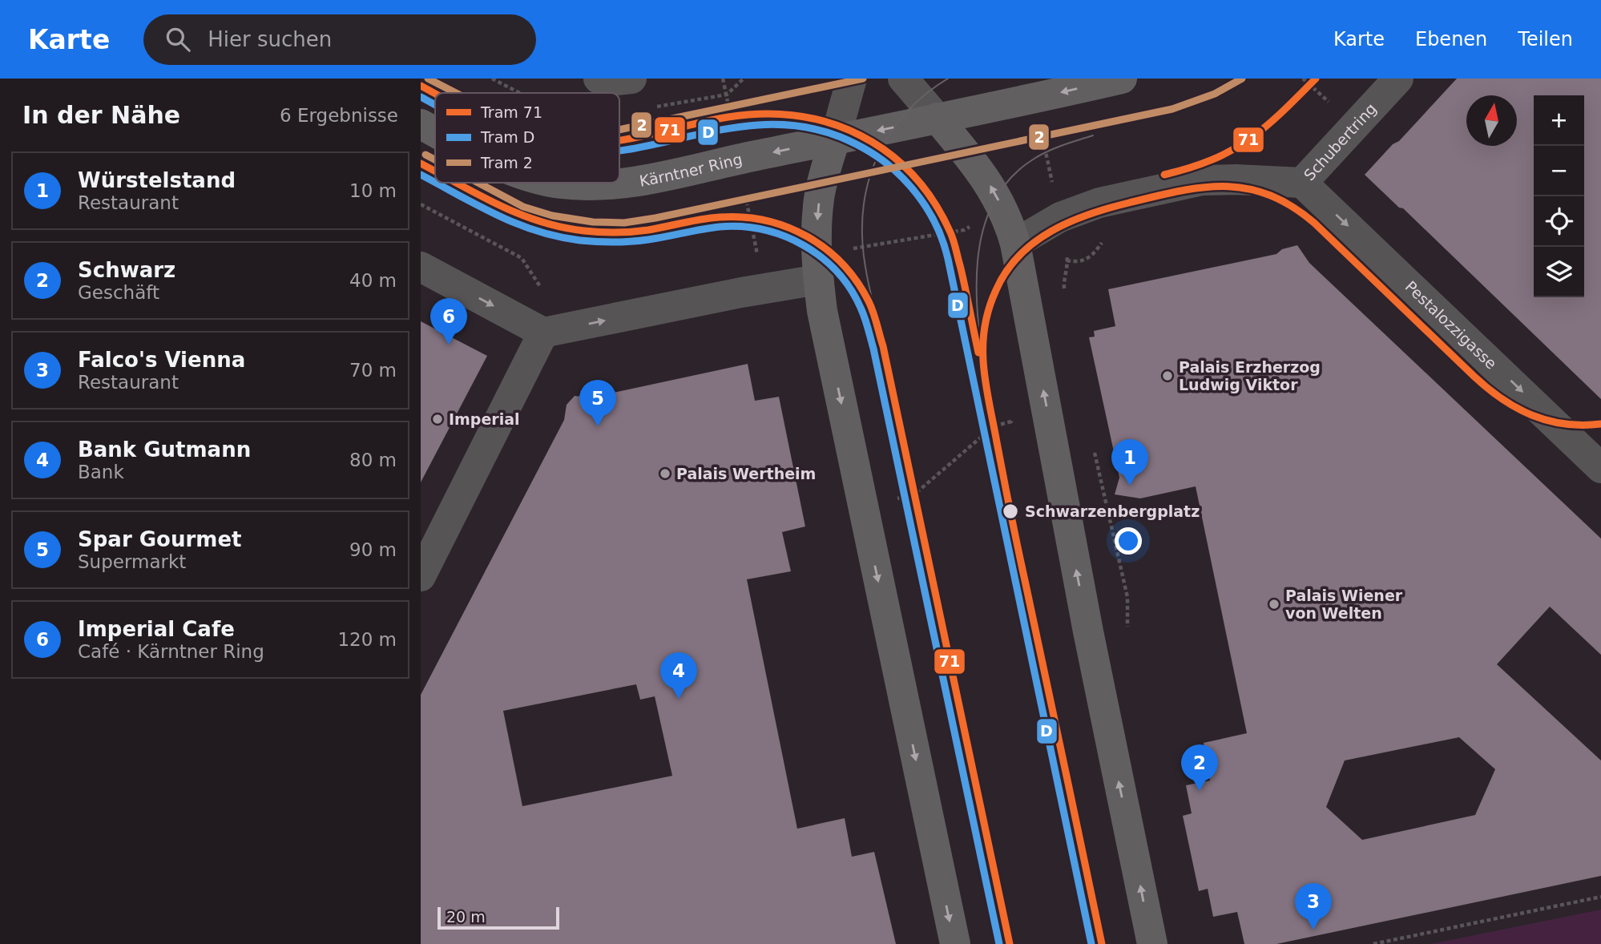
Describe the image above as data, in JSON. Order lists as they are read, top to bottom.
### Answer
{
  "streets": {
    "main road": ["Kärntner Ring"],
    "street": ["Schubertring", "Pestalozzigasse"]
  },
  "crossings": [
    ["Schubertring", "Pestalozzigasse"]
  ],
  "one_way": ["Kärntner Ring", "Pestalozzigasse"],
  "places": [
    "Palais Erzherzog Ludwig Viktor",
    "Imperial",
    "Palais Wertheim",
    "Schwarzenbergplatz",
    "Palais Wiener von Welten"
  ],
  "lines": ["tram line 71", "tram line 2", "tram line D"],
  "legend": ["Tram 71", "Tram D", "Tram 2"],
  "scale_bar": "20 m",
  "north": "top",
  "page": {
    "header": "Karte",
    "search": "Hier suchen",
    "nav": ["Karte", "Ebenen", "Teilen"],
    "heading": ["In der Nähe", "6 Ergebnisse"],
    "map_buttons": ["+", "−"],
    "list": [
      {
        "mark": "1",
        "name": "Würstelstand",
        "note": "Restaurant",
        "value": "10 m"
      },
      {
        "mark": "2",
        "name": "Schwarz",
        "note": "Geschäft",
        "value": "40 m"
      },
      {
        "mark": "3",
        "name": "Falco's Vienna",
        "note": "Restaurant",
        "value": "70 m"
      },
      {
        "mark": "4",
        "name": "Bank Gutmann",
        "note": "Bank",
        "value": "80 m"
      },
      {
        "mark": "5",
        "name": "Spar Gourmet",
        "note": "Supermarkt",
        "value": "90 m"
      },
      {
        "mark": "6",
        "name": "Imperial Cafe",
        "note": "Café · Kärntner Ring",
        "value": "120 m"
      }
    ],
    "pins": [
      "6",
      "5",
      "1",
      "4",
      "2",
      "3"
    ],
    "scale": "20 m"
  }
}
